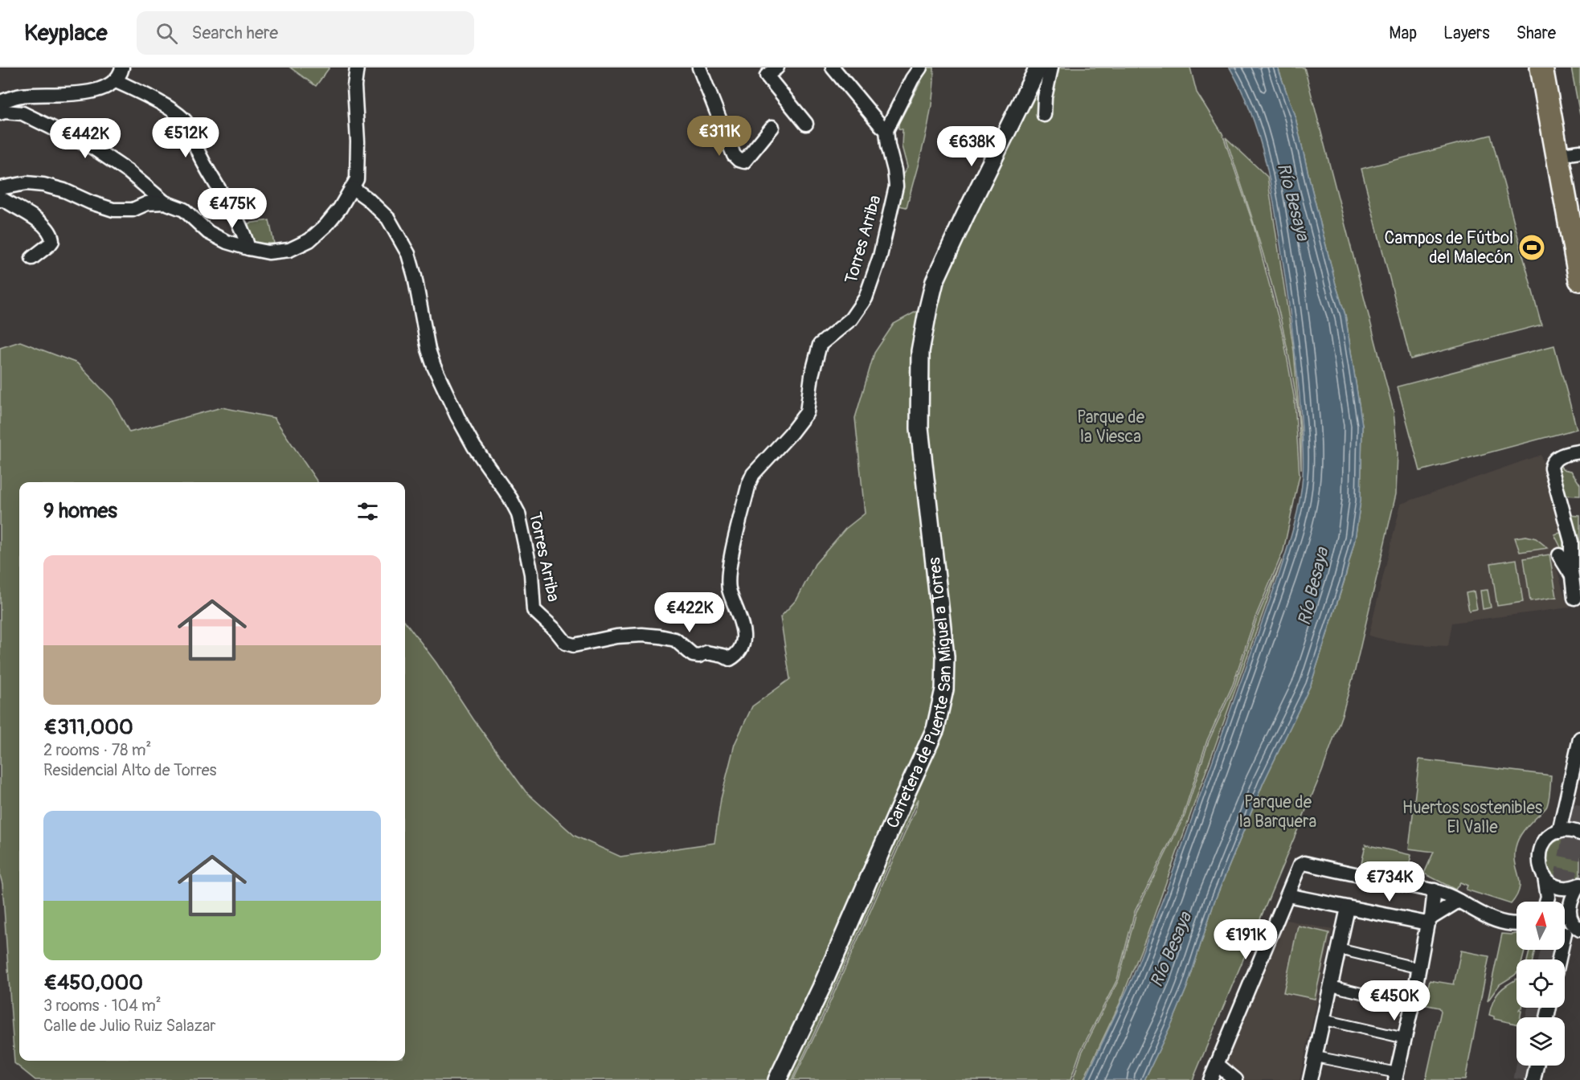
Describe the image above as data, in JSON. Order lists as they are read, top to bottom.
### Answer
{
  "streets": {
    "street": ["Torres Arriba", "Carretera de Puente San Miguel a Torres"]
  },
  "water": ["Río Besaya"],
  "parks": ["Parque de la Viesca", "Parque de la Barquera", "Huertos sostenibles El Valle"],
  "places": {
    "sports": ["Campos de Fútbol del Malecón"]
  },
  "north": "top",
  "page": {
    "header": "Keyplace",
    "search": "Search here",
    "nav": ["Map", "Layers", "Share"],
    "price": [
      "€311K",
      "€512K",
      "€442K",
      "€638K",
      "€475K",
      "€422K",
      "€734K",
      "€191K",
      "€450K"
    ],
    "heading": "9 homes",
    "list": [
      {
        "name": "€311,000",
        "note": "2 rooms · 78 m² · Residencial Alto de Torres"
      },
      {
        "name": "€450,000",
        "note": "3 rooms · 104 m² · Calle de Julio Ruiz Salazar"
      }
    ]
  }
}
